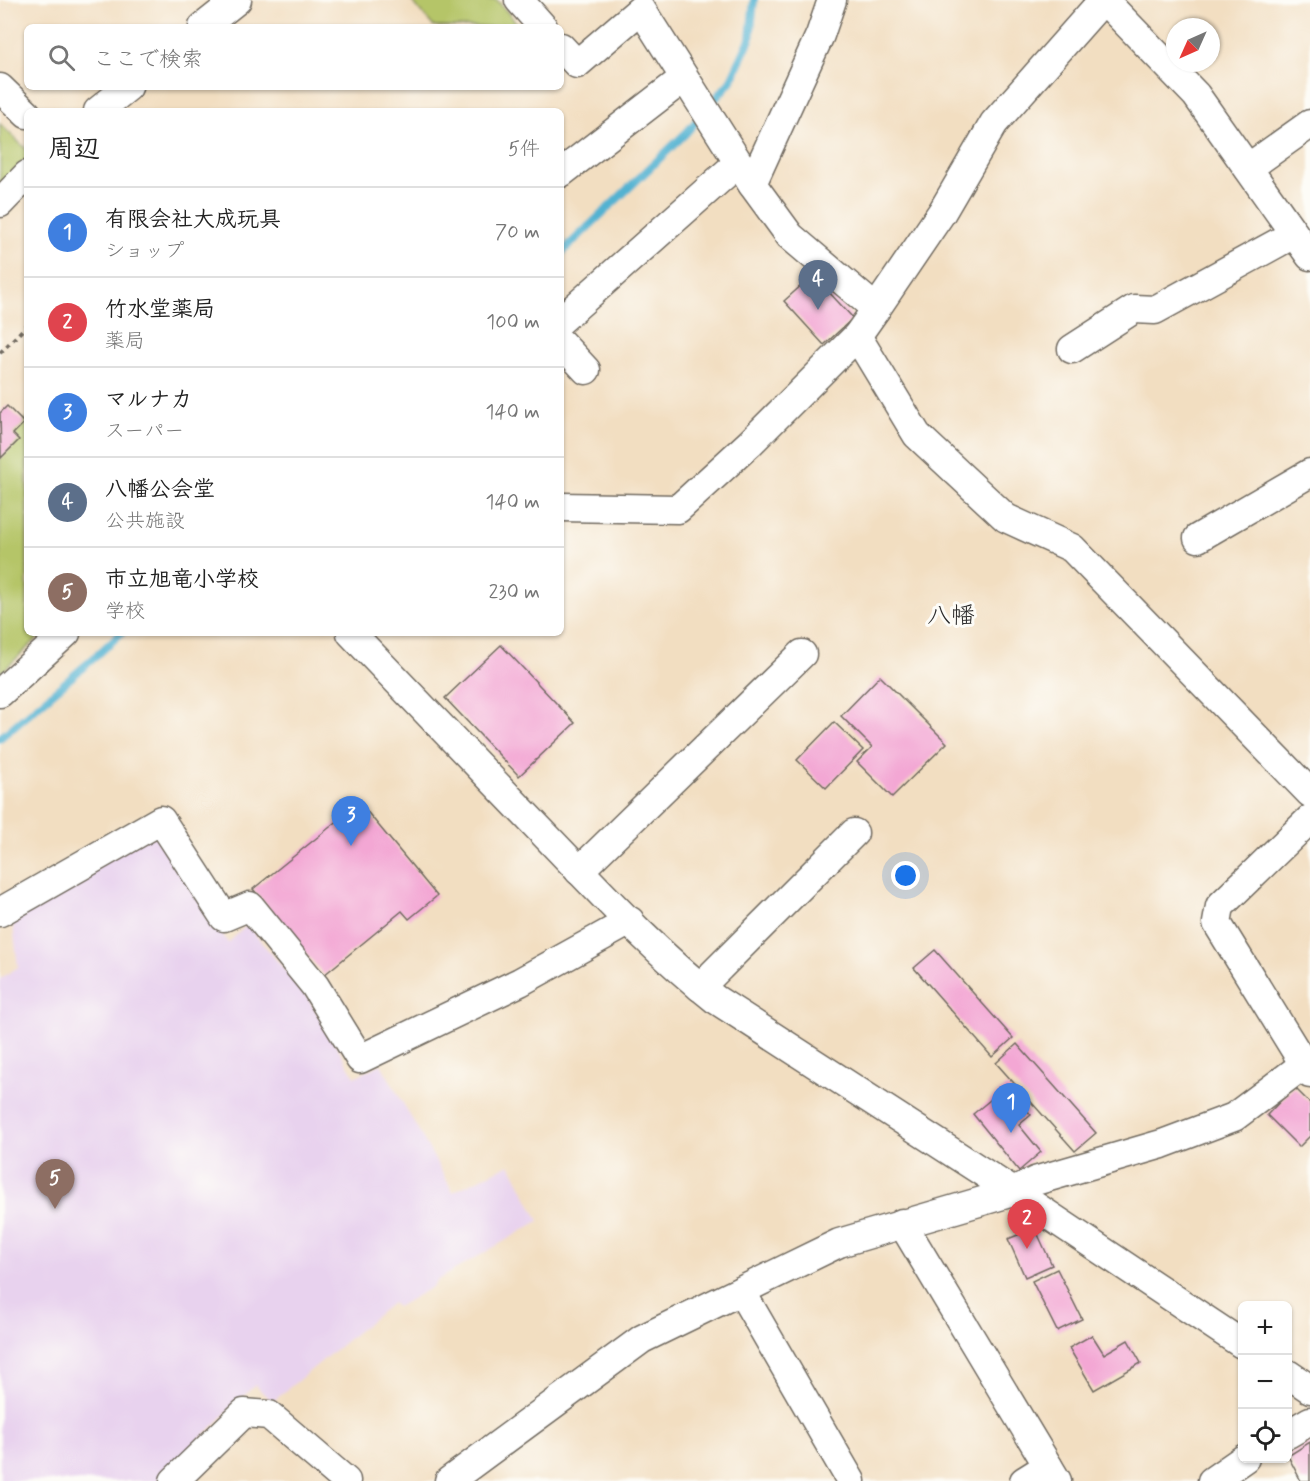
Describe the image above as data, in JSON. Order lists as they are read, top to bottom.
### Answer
{
  "districts": ["八幡"],
  "north": "bottom left",
  "page": {
    "search": "ここで検索",
    "heading": ["周辺", "5件"],
    "list": [
      {
        "mark": "1",
        "name": "有限会社大成玩具",
        "note": "ショップ",
        "value": "70 m"
      },
      {
        "mark": "2",
        "name": "竹水堂薬局",
        "note": "薬局",
        "value": "100 m"
      },
      {
        "mark": "3",
        "name": "マルナカ",
        "note": "スーパー",
        "value": "140 m"
      },
      {
        "mark": "4",
        "name": "八幡公会堂",
        "note": "公共施設",
        "value": "140 m"
      },
      {
        "mark": "5",
        "name": "市立旭竜小学校",
        "note": "学校",
        "value": "230 m"
      }
    ],
    "pins": [
      "4",
      "3",
      "1",
      "5",
      "2"
    ],
    "map_buttons": ["+", "−"]
  }
}
